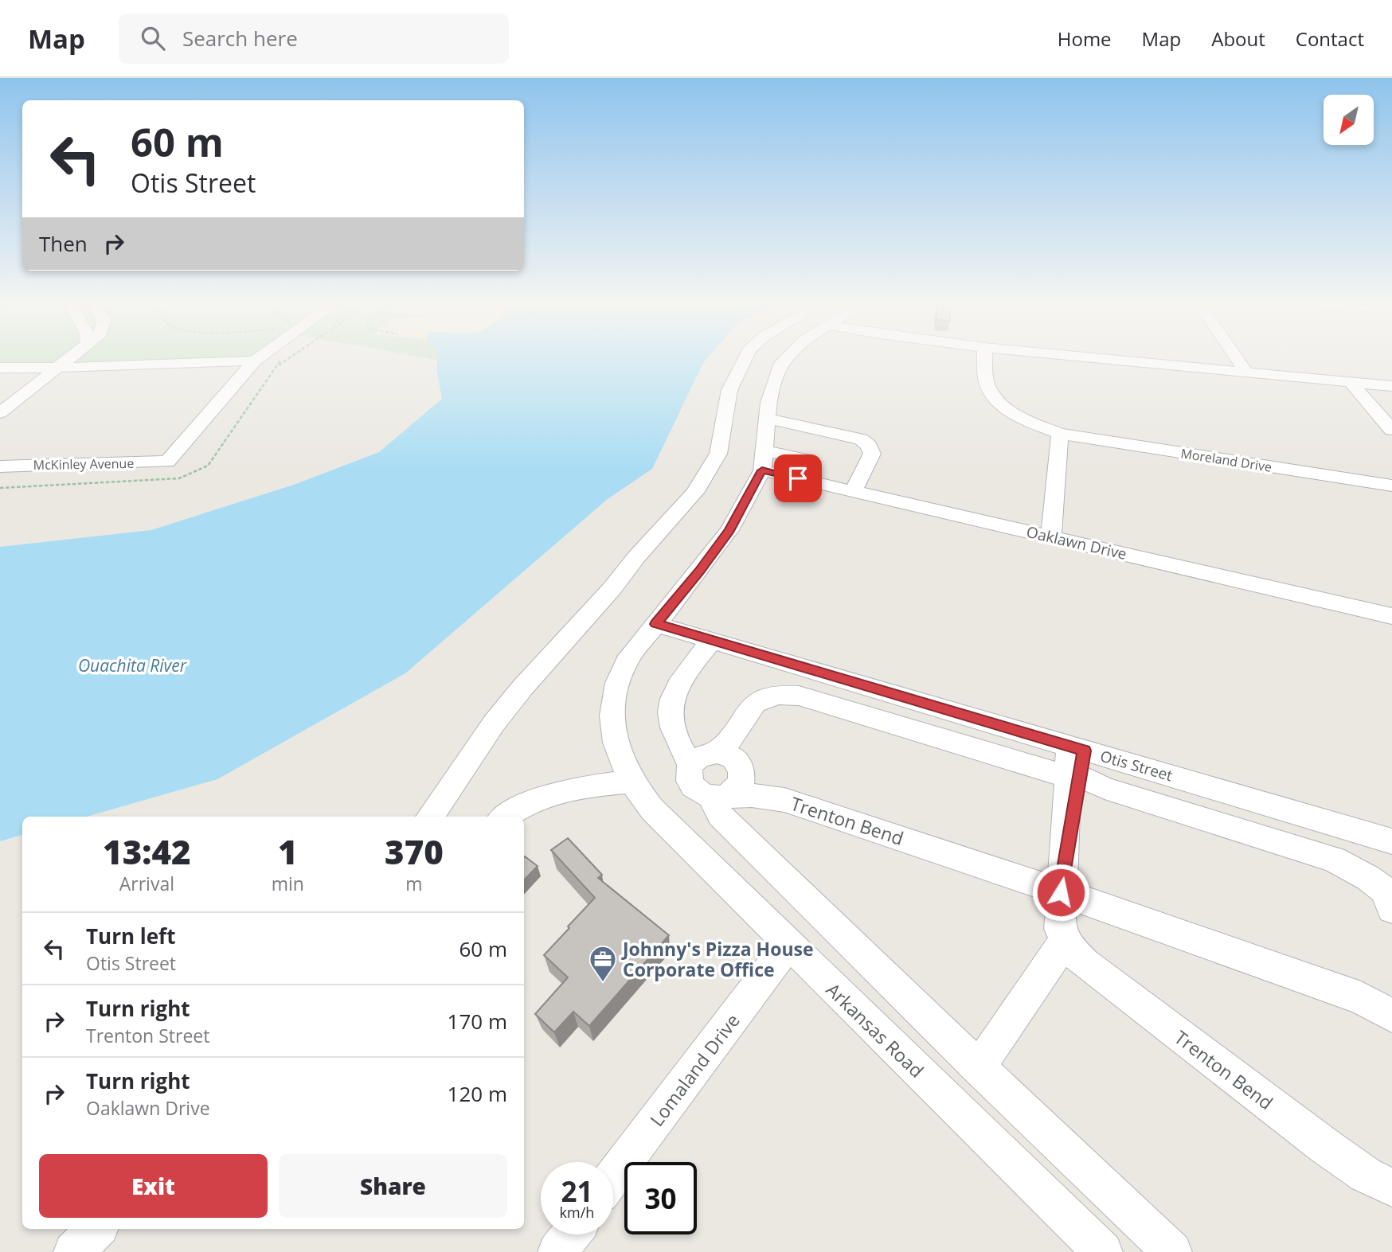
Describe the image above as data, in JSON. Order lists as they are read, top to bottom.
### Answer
{
  "streets": {
    "street": [
      "Moreland Drive",
      "McKinley Avenue",
      "Oaklawn Drive",
      "Otis Street",
      "Trenton Bend",
      "Arkansas Road",
      "Lomaland Drive"
    ]
  },
  "crossings": [
    ["Oaklawn Drive", "Arkansas Road"],
    ["Otis Street", "Trenton Bend"],
    ["Otis Street", "Arkansas Road"],
    ["Arkansas Road", "Lomaland Drive"]
  ],
  "water": ["Ouachita River"],
  "places": {
    "office": ["Johnny's Pizza House Corporate Office"]
  },
  "north": "bottom left",
  "page": {
    "header": "Map",
    "search": "Search here",
    "nav": [
      "Home",
      "Map",
      "About",
      "Contact"
    ],
    "turn": ["60 m", "Otis Street"],
    "then": "Then",
    "eta": [
      "13:42",
      "Arrival",
      "1",
      "min",
      "370",
      "m"
    ],
    "list": [
      {
        "name": "Turn left",
        "note": "Otis Street",
        "value": "60 m"
      },
      {
        "name": "Turn right",
        "note": "Trenton Street",
        "value": "170 m"
      },
      {
        "name": "Turn right",
        "note": "Oaklawn Drive",
        "value": "120 m"
      }
    ],
    "buttons": ["Exit", "Share"],
    "speed": "21 km/h",
    "limit": "30"
  }
}
